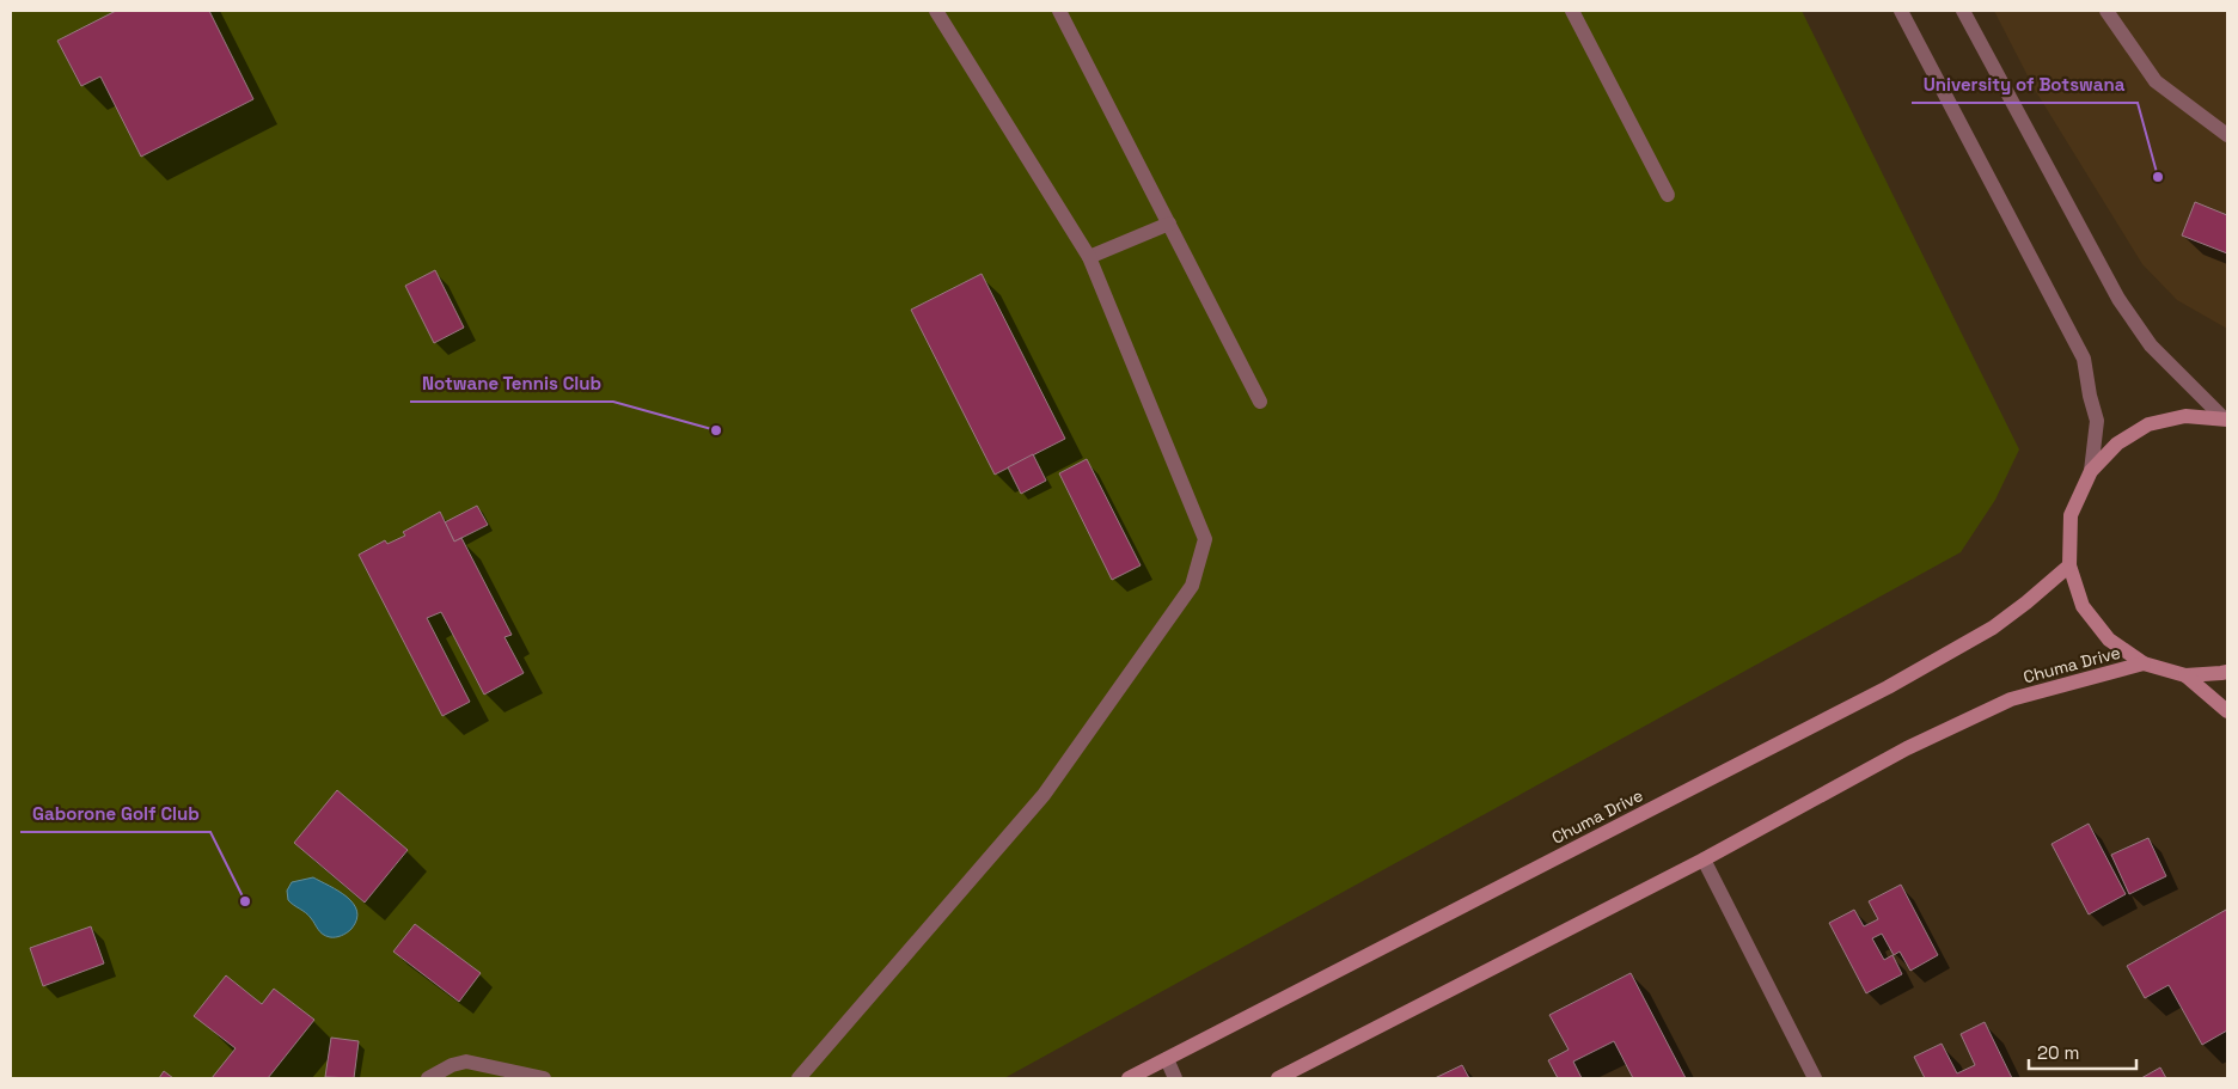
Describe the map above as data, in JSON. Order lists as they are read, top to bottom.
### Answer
{
  "streets": {
    "main road": ["Chuma Drive"]
  },
  "places": ["University of Botswana", "Notwane Tennis Club", "Gaborone Golf Club"],
  "scale_bar": "20 m"
}
